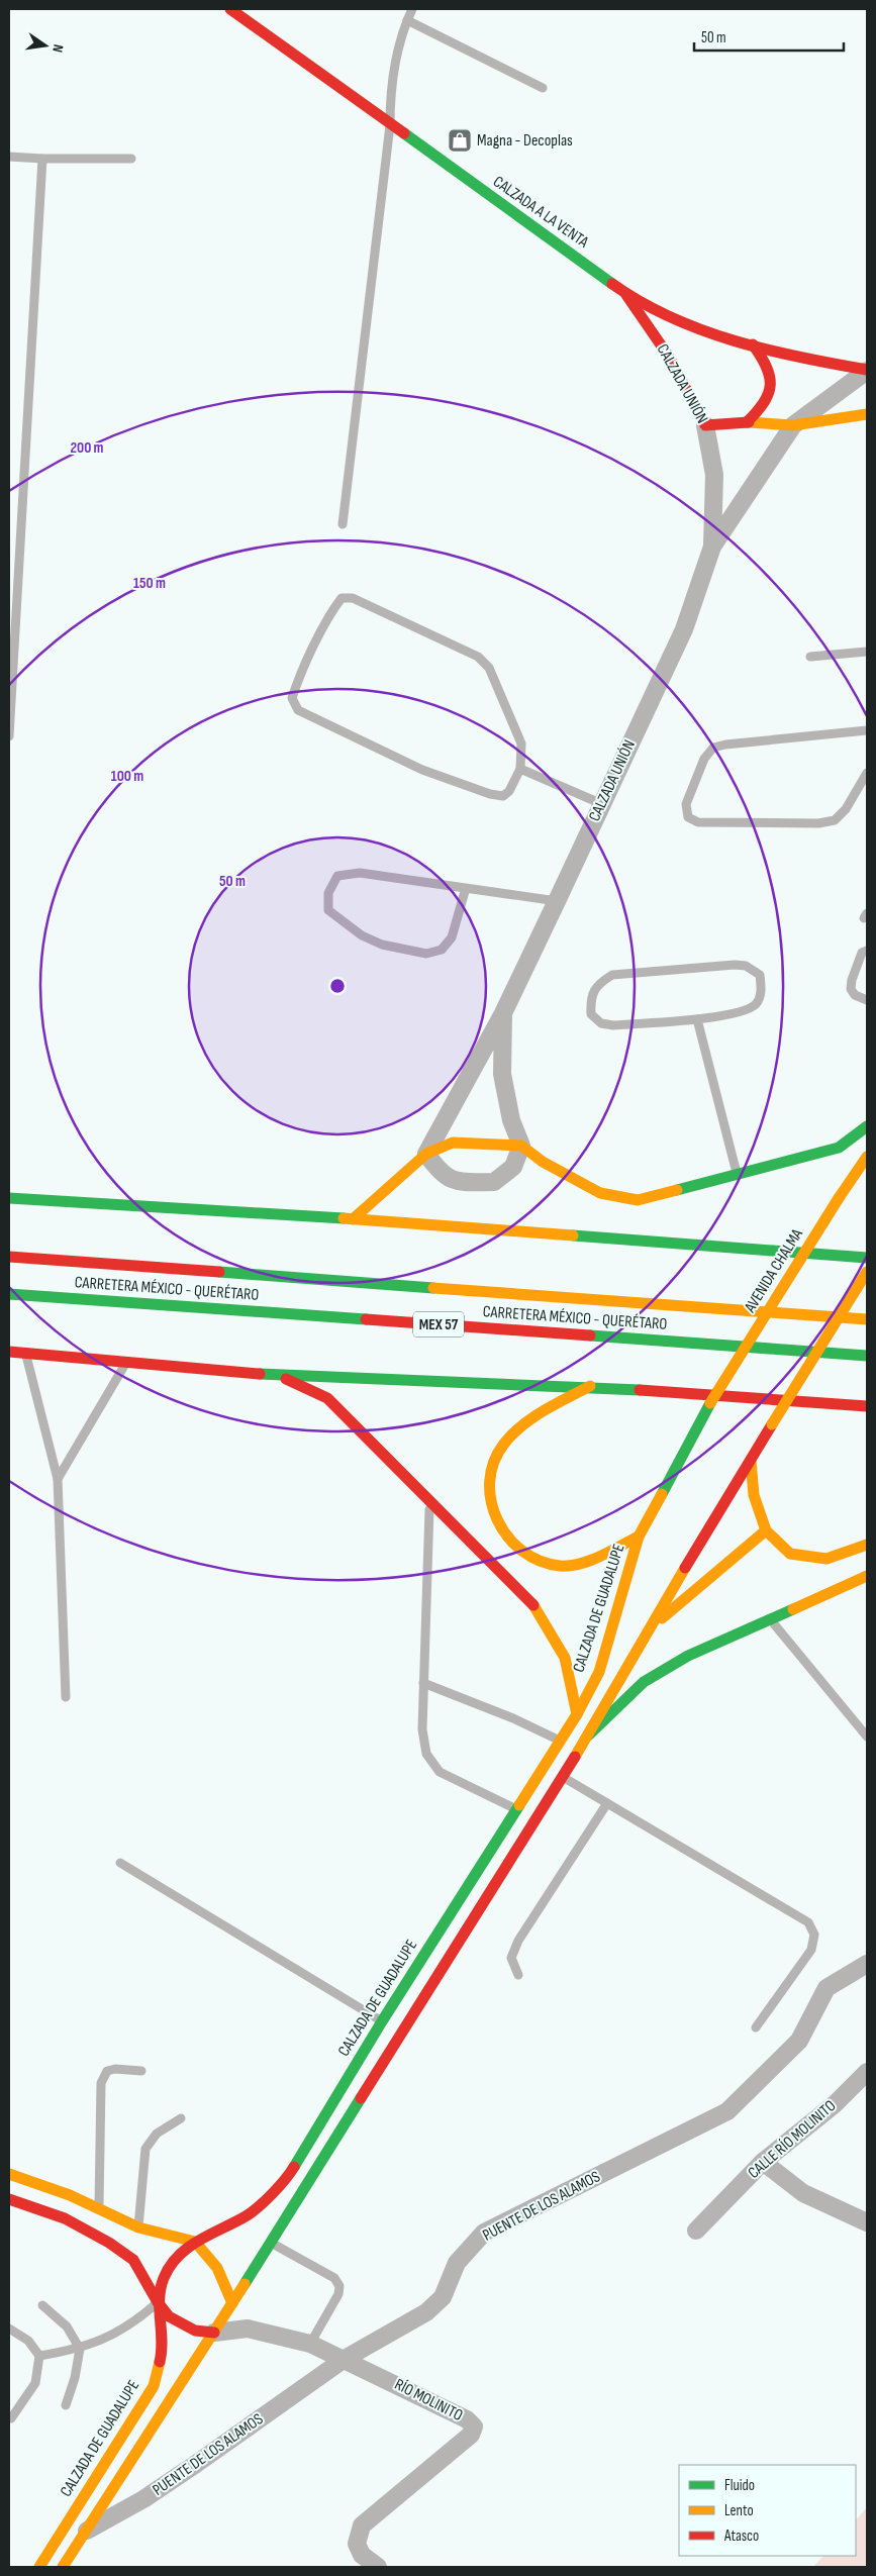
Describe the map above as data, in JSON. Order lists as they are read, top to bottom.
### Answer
{
  "streets": {
    "main road": [
      "CALZADA A LA VENTA",
      "CALZADA UNIÓN",
      "AVENIDA CHALMA",
      "CARRETERA MÉXICO - QUERÉTARO",
      "MEX 57",
      "CALZADA DE GUADALUPE"
    ],
    "street": ["CALLE RÍO MOLINITO", "PUENTE DE LOS ALAMOS", "RÍO MOLINITO"]
  },
  "crossings": [
    ["CALZADA A LA VENTA", "CALZADA UNIÓN"],
    ["AVENIDA CHALMA", "CALZADA DE GUADALUPE"],
    ["CALZADA DE GUADALUPE", "RÍO MOLINITO"],
    ["PUENTE DE LOS ALAMOS", "RÍO MOLINITO"]
  ],
  "places": {
    "shop": ["Magna - Decoplas"]
  },
  "legend": ["Fluido", "Lento", "Atasco"],
  "scale_bar": "50 m",
  "north": "right",
  "rings": [
    "200 m",
    "150 m",
    "100 m",
    "50 m"
  ]
}
